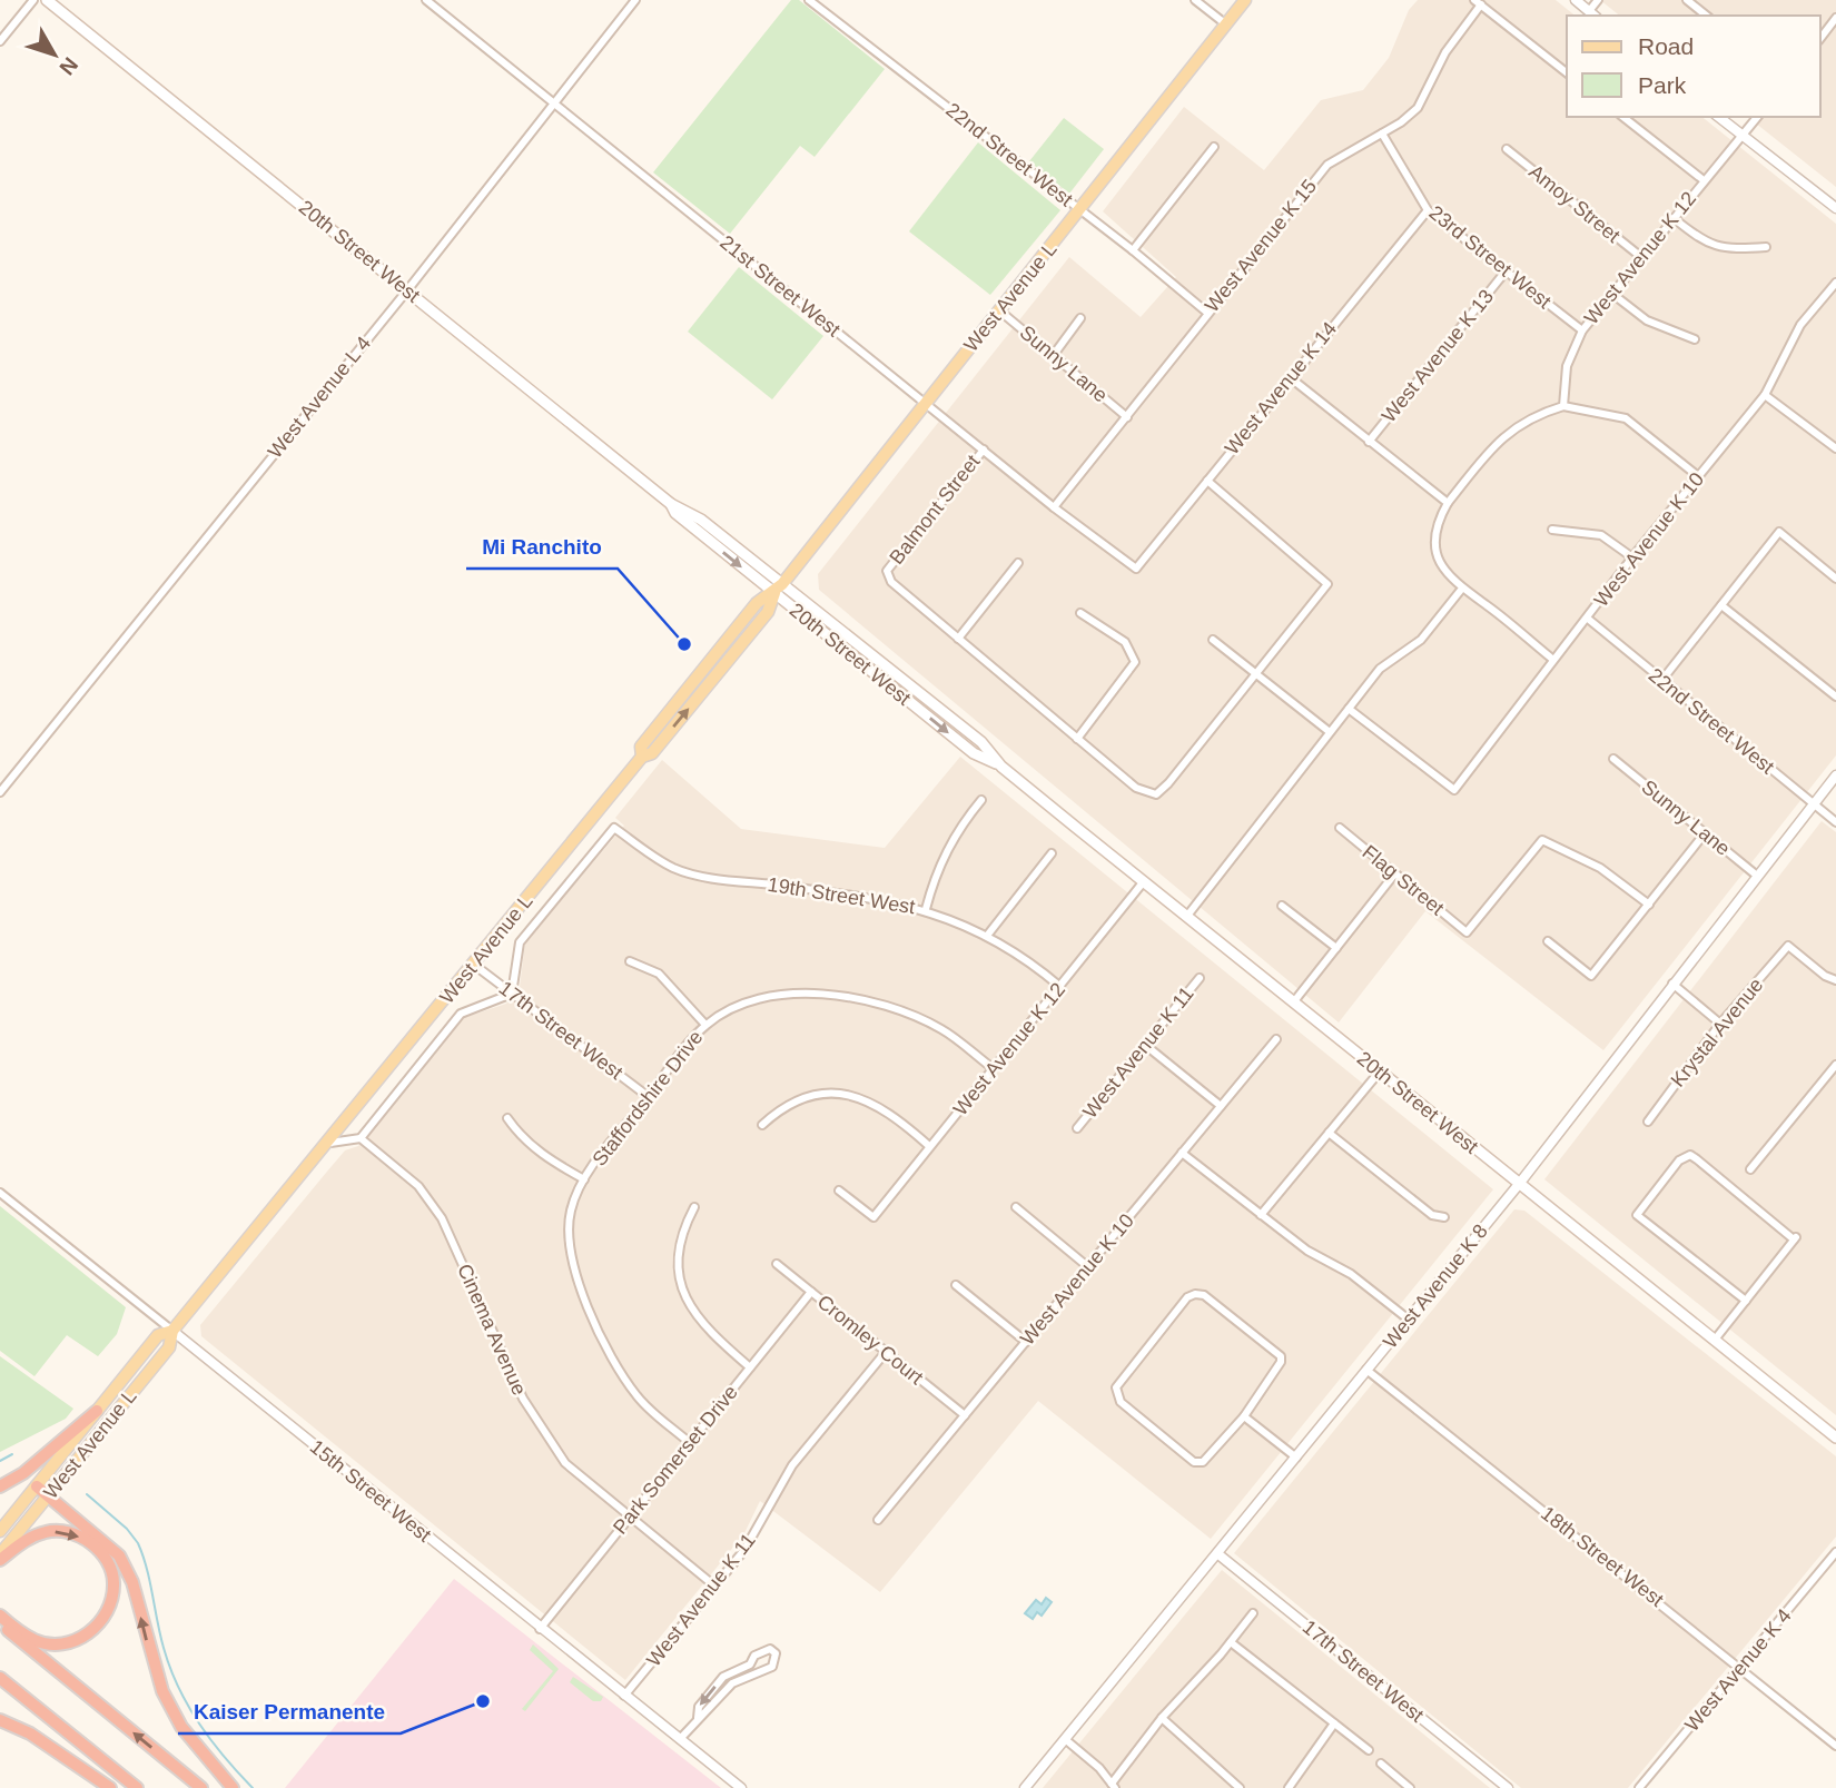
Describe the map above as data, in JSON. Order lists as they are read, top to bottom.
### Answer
{
  "streets": {
    "main road": ["20th Street West", "West Avenue L"],
    "street": [
      "22nd Street West",
      "Amoy Street",
      "West Avenue K 15",
      "23rd Street West",
      "West Avenue K 12",
      "21st Street West",
      "West Avenue K 13",
      "Sunny Lane",
      "West Avenue K 14",
      "West Avenue L 4",
      "Balmont Street",
      "West Avenue K 10",
      "Flag Street",
      "19th Street West",
      "17th Street West",
      "Krystal Avenue",
      "West Avenue K 11",
      "Staffordshire Drive",
      "West Avenue K 8",
      "Cinema Avenue",
      "Cromley Court",
      "Park Somerset Drive",
      "15th Street West",
      "18th Street West",
      "West Avenue K 4"
    ]
  },
  "crossings": [
    ["22nd Street West", "West Avenue K 15"],
    ["22nd Street West", "West Avenue L"],
    ["22nd Street West", "West Avenue K 10"],
    ["22nd Street West", "West Avenue K 8"],
    ["Amoy Street", "West Avenue K 12"],
    ["West Avenue K 15", "23rd Street West"],
    ["West Avenue K 15", "21st Street West"],
    ["West Avenue K 15", "Sunny Lane"],
    ["20th Street West", "West Avenue K 12"],
    ["20th Street West", "West Avenue L"],
    ["20th Street West", "West Avenue L 4"],
    ["20th Street West", "West Avenue K 8"],
    ["23rd Street West", "West Avenue K 12"],
    ["23rd Street West", "West Avenue K 13"],
    ["23rd Street West", "West Avenue K 14"],
    ["West Avenue K 12", "19th Street West"],
    ["West Avenue K 12", "Staffordshire Drive"],
    ["21st Street West", "West Avenue L"],
    ["21st Street West", "West Avenue K 14"],
    ["21st Street West", "West Avenue L 4"],
    ["21st Street West", "Balmont Street"],
    ["West Avenue L", "Sunny Lane"],
    ["West Avenue L", "19th Street West"],
    ["West Avenue L", "17th Street West"],
    ["West Avenue L", "Cinema Avenue"],
    ["West Avenue L", "15th Street West"],
    ["Sunny Lane", "West Avenue K 8"],
    ["West Avenue K 10", "Cromley Court"],
    ["17th Street West", "Staffordshire Drive"],
    ["17th Street West", "West Avenue K 8"],
    ["West Avenue K 11", "Cinema Avenue"],
    ["West Avenue K 11", "Cromley Court"],
    ["West Avenue K 11", "15th Street West"],
    ["Staffordshire Drive", "Park Somerset Drive"],
    ["West Avenue K 8", "18th Street West"],
    ["Cinema Avenue", "Park Somerset Drive"],
    ["Cromley Court", "Park Somerset Drive"],
    ["Park Somerset Drive", "15th Street West"],
    ["18th Street West", "West Avenue K 4"]
  ],
  "places": ["Mi Ranchito", "Kaiser Permanente"],
  "legend": ["Road", "Park"],
  "north": "bottom right"
}
